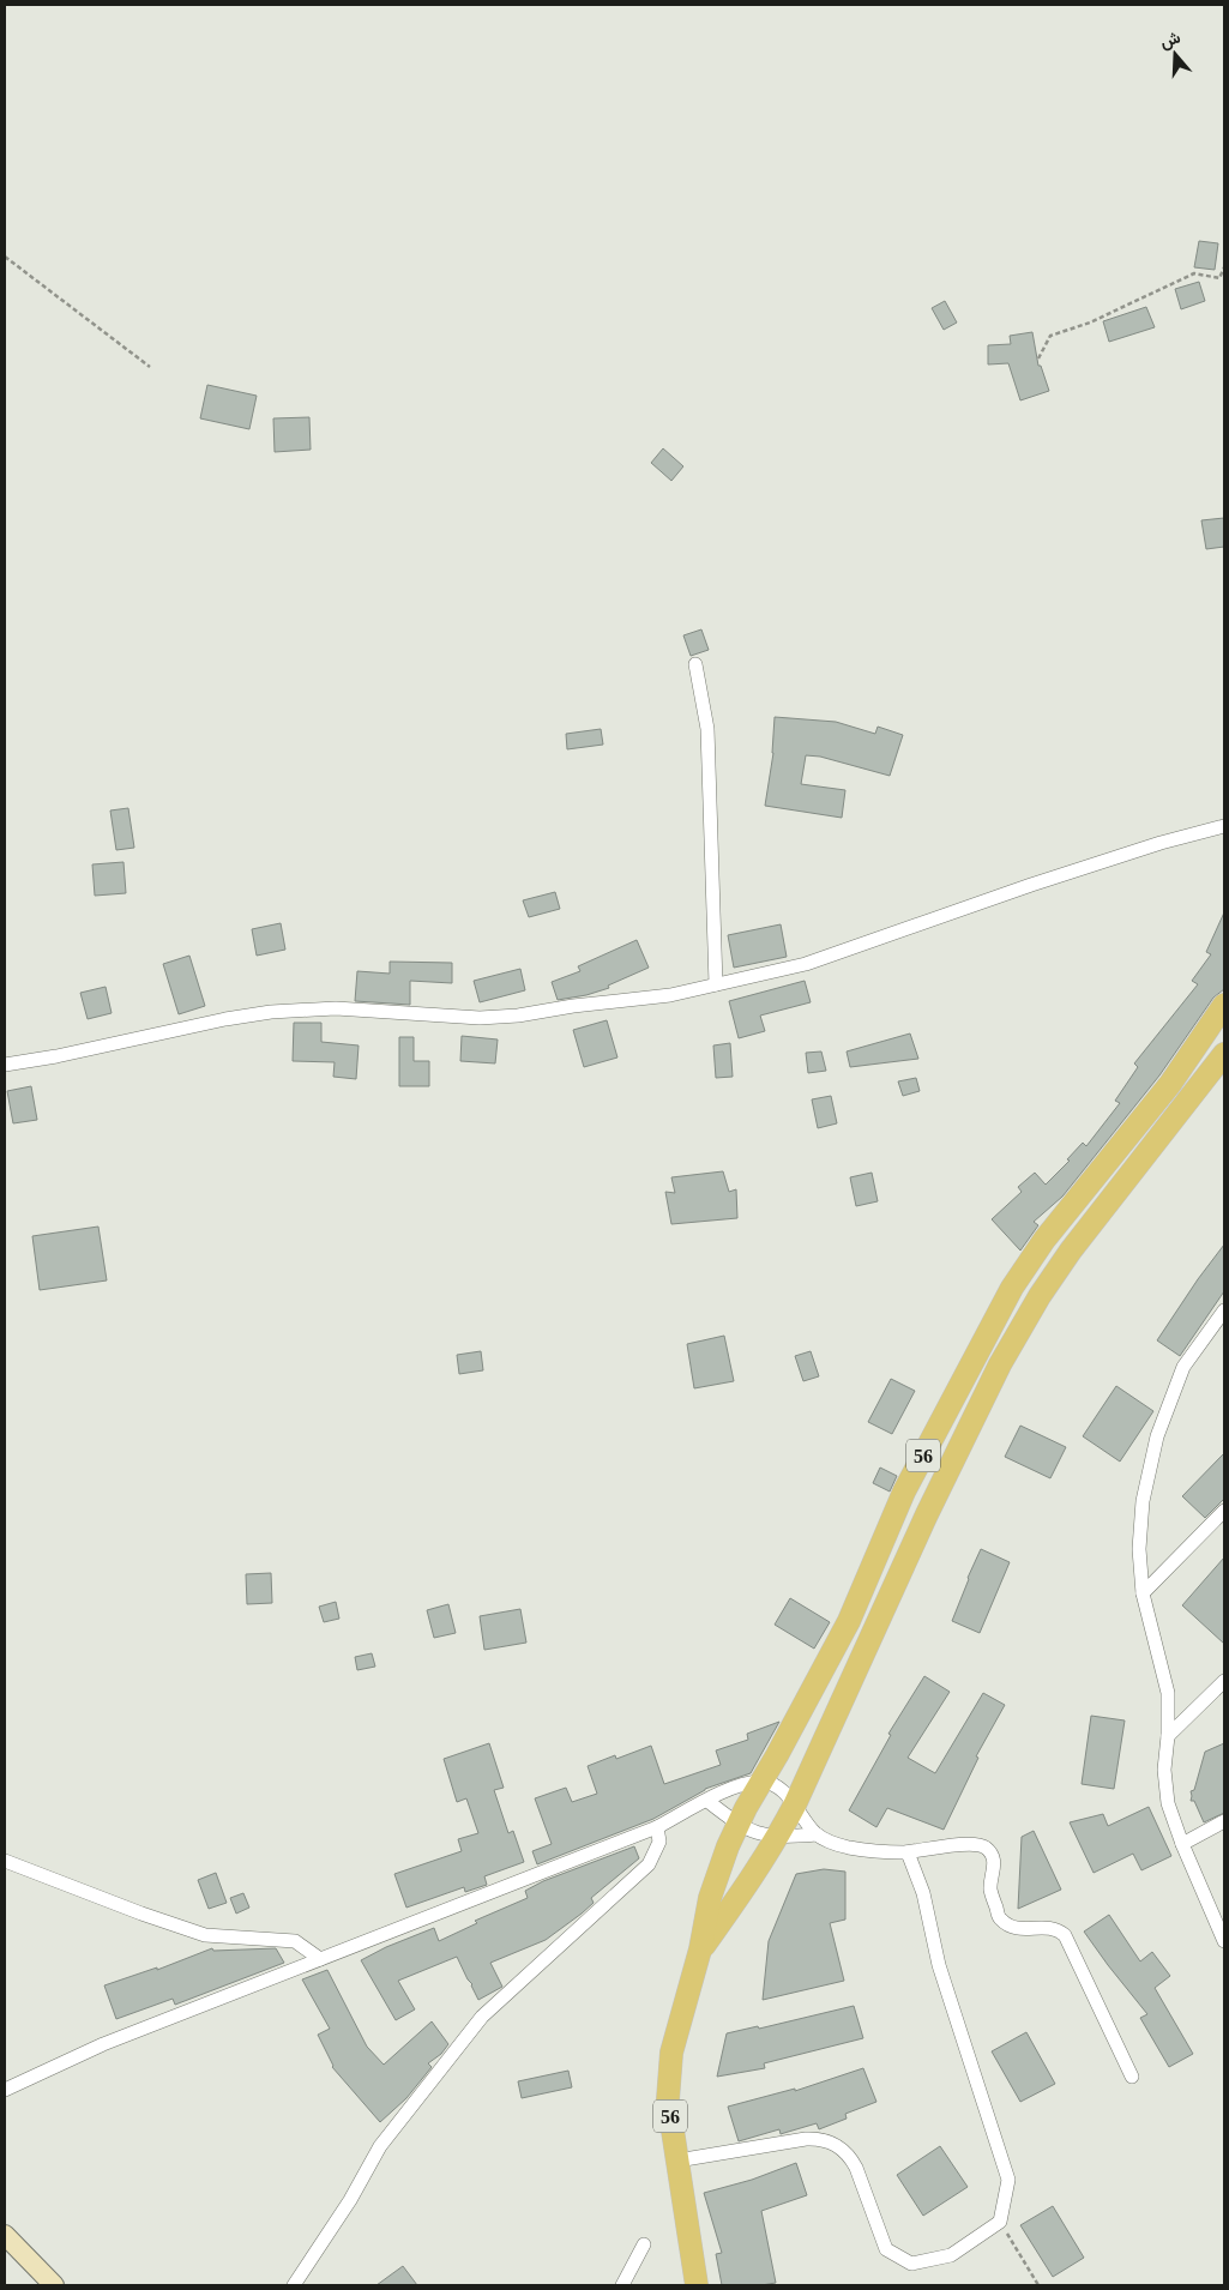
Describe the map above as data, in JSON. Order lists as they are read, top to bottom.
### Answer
{
  "streets": {
    "main road": ["56"]
  },
  "north": "top"
}
